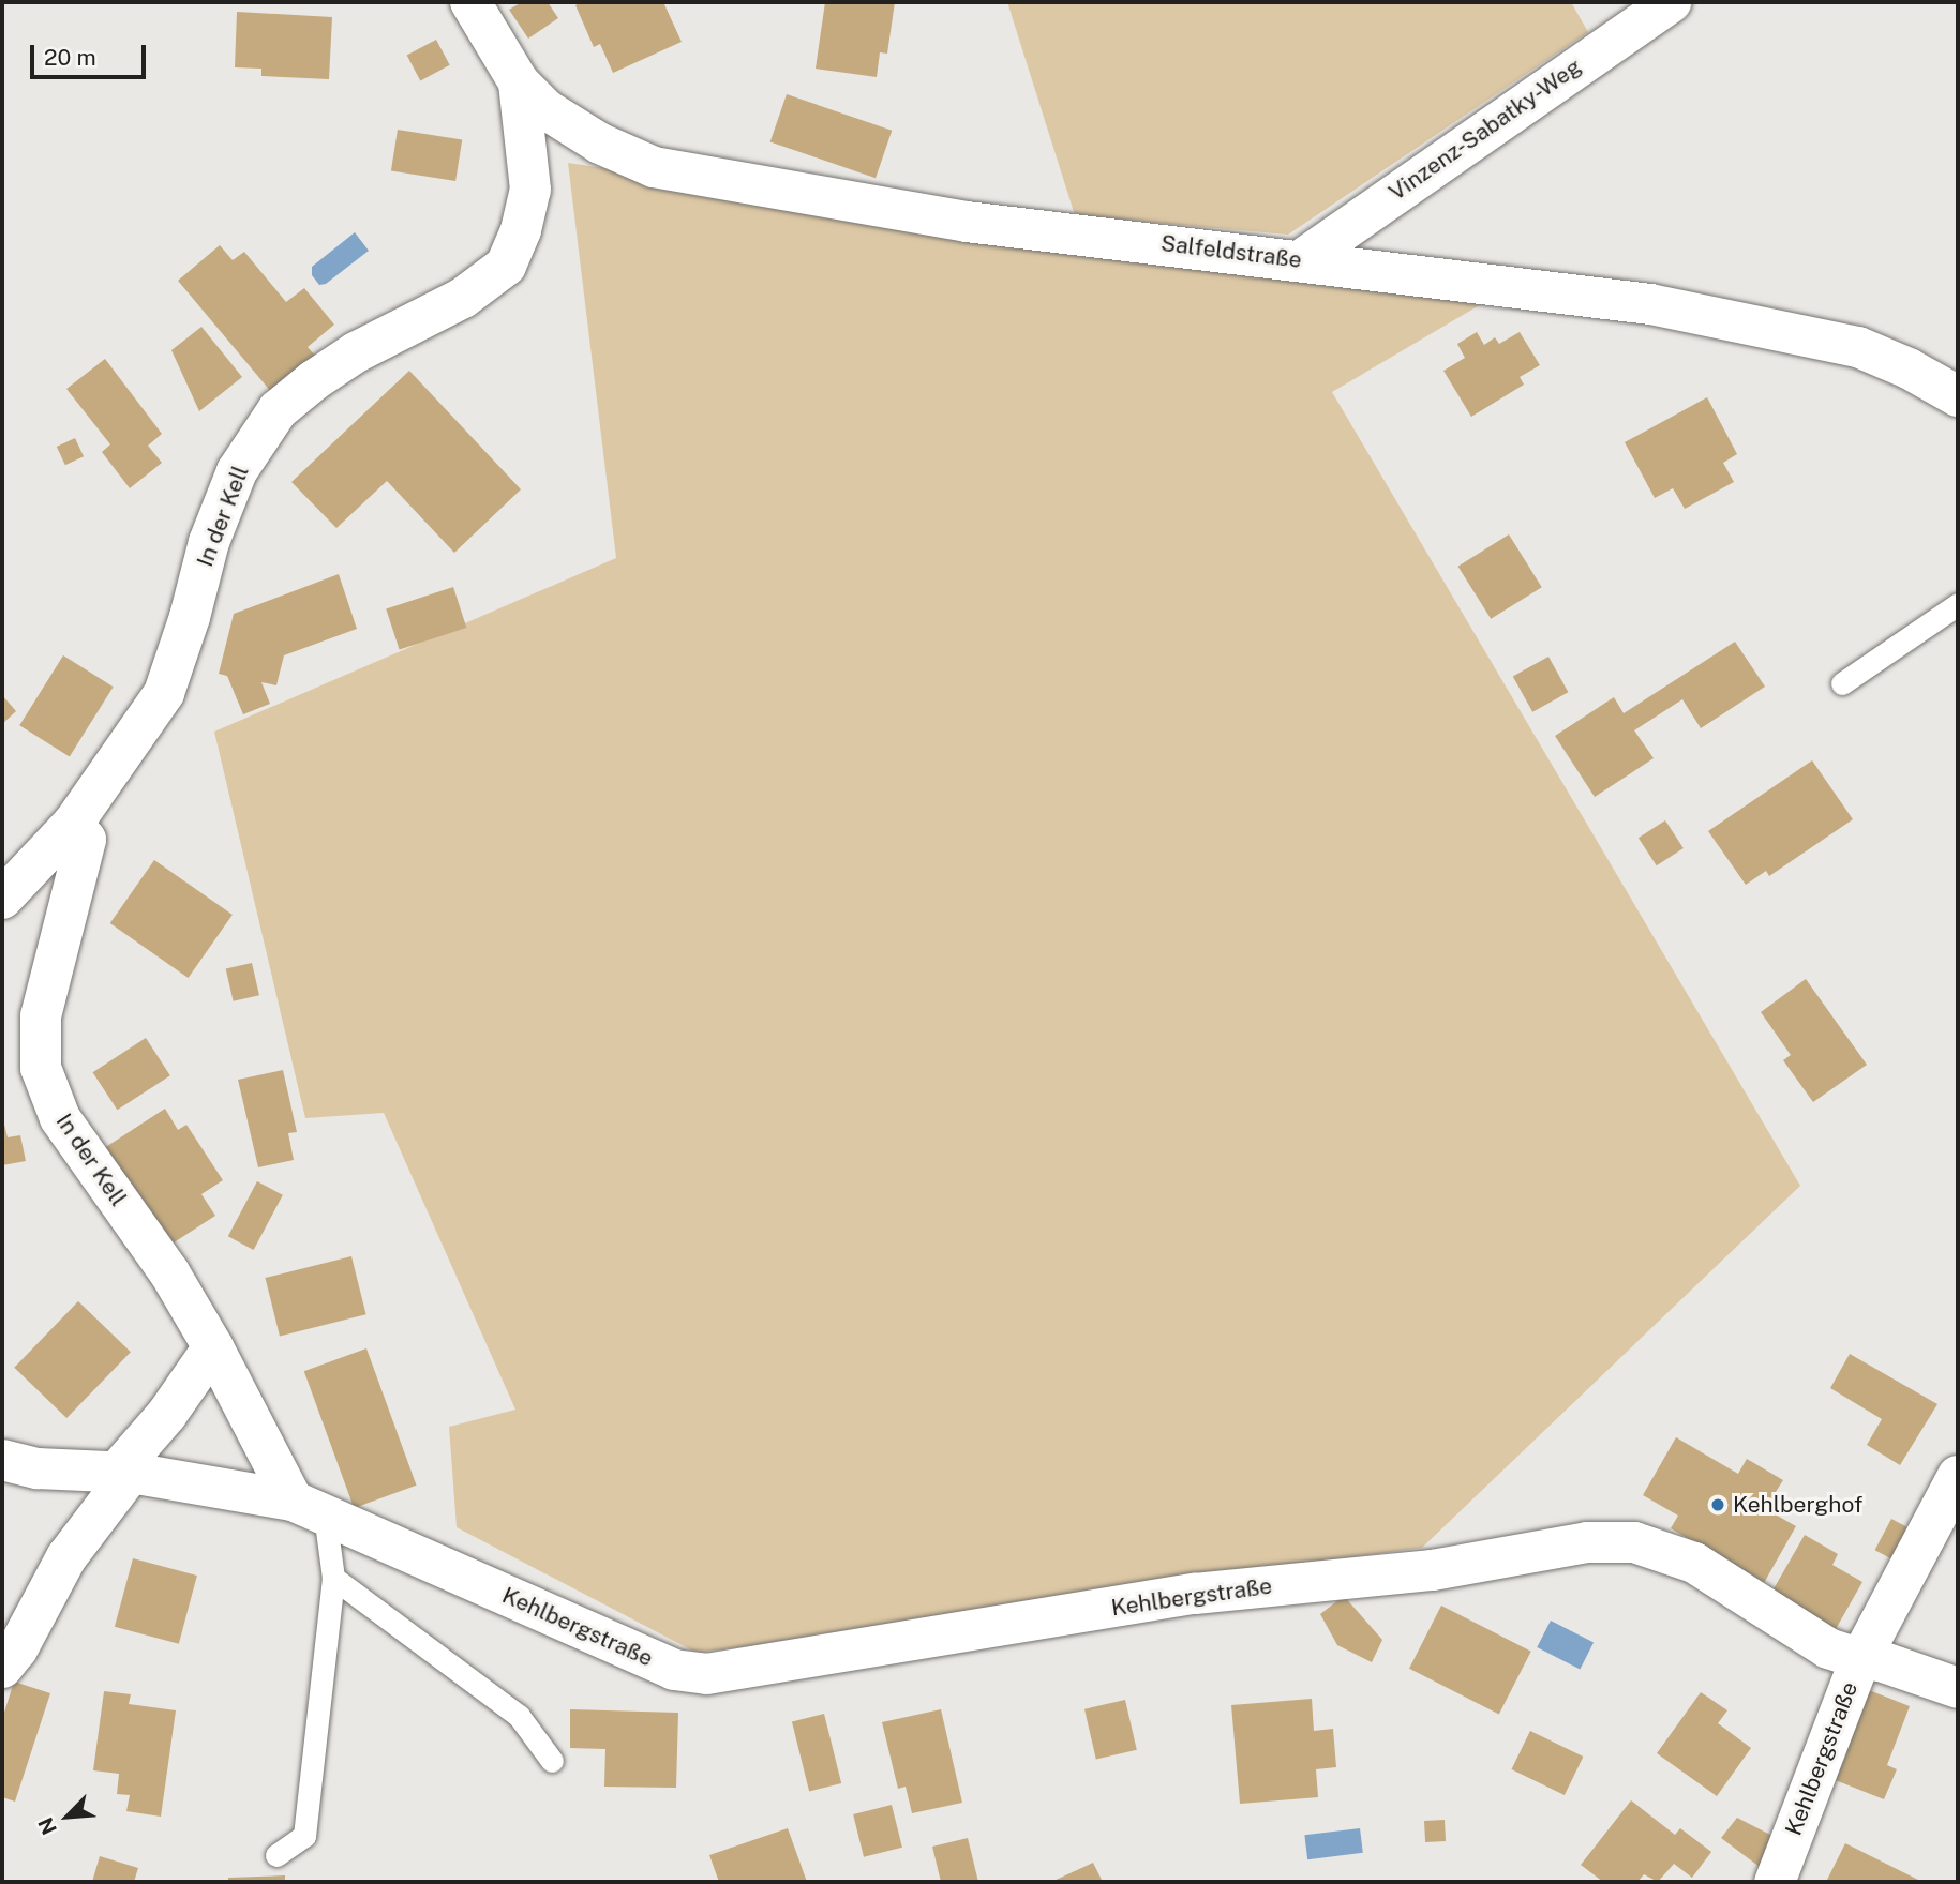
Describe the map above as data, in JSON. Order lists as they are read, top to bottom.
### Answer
{
  "streets": {
    "street": [
      "Vinzenz-Sabatky-Weg",
      "Salfeldstraße",
      "In der Kell",
      "Kehlbergstraße"
    ]
  },
  "crossings": [
    ["Vinzenz-Sabatky-Weg", "Salfeldstraße"],
    ["Salfeldstraße", "In der Kell"]
  ],
  "places": ["Kehlberghof"],
  "scale_bar": "20 m",
  "north": "bottom left"
}
